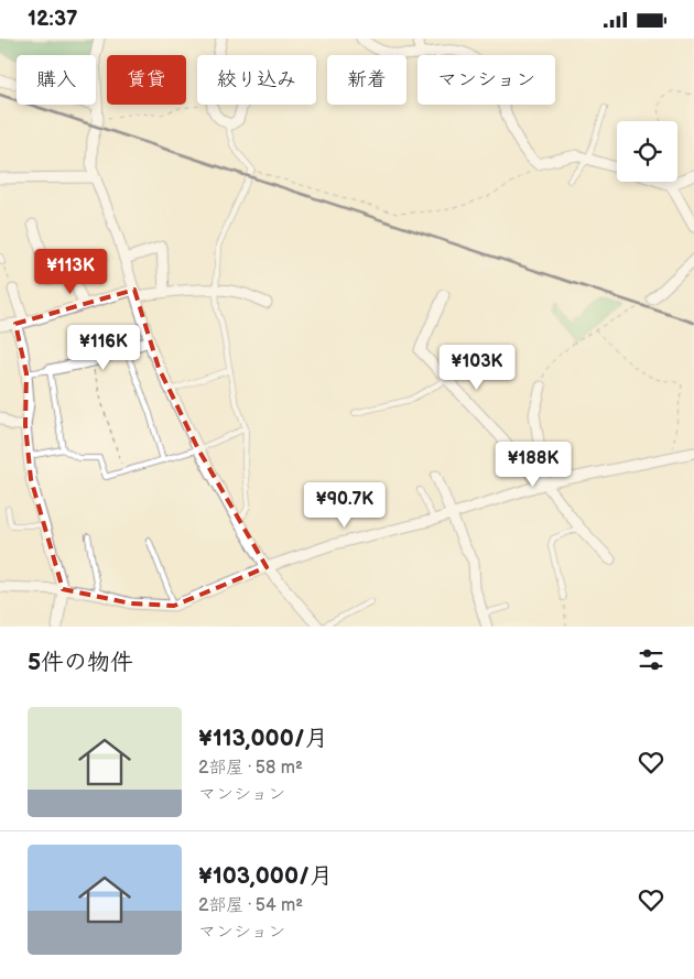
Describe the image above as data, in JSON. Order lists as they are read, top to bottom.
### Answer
{
  "page": {
    "status": "12:37",
    "chip": [
      "購入",
      "賃貸",
      "絞り込み",
      "新着",
      "マンション"
    ],
    "price": [
      "¥113K",
      "¥116K",
      "¥103K",
      "¥188K",
      "¥90.7K"
    ],
    "heading": "5件の物件",
    "list": [
      {
        "name": "¥113,000/月",
        "note": "2部屋 · 58 m² · マンション"
      },
      {
        "name": "¥103,000/月",
        "note": "2部屋 · 54 m² · マンション"
      }
    ]
  }
}
